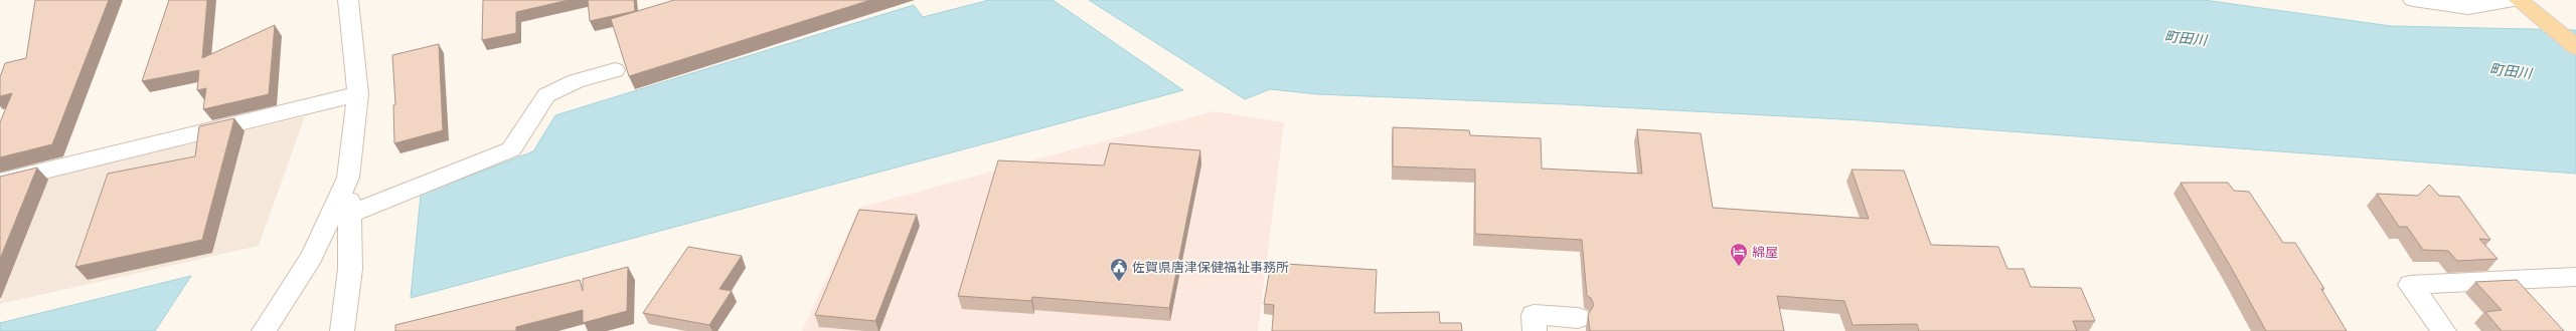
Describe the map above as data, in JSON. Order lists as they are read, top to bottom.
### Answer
{
  "water": ["町田川"],
  "places": {
    "hotel": ["綿屋"],
    "public building": ["佐賀県唐津保健福祉事務所"]
  }
}
